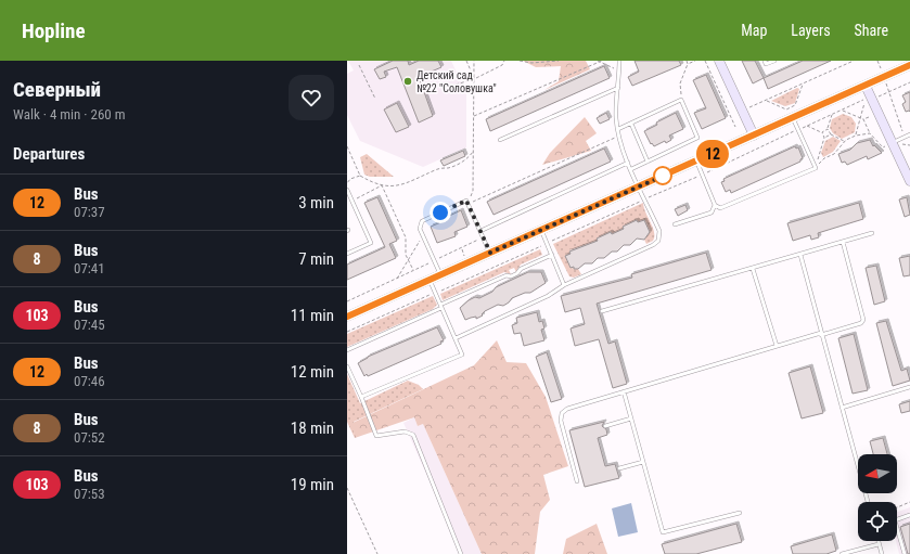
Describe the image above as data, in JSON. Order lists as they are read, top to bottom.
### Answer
{
  "places": ["Детский сад №22 \"Соловушка\""],
  "lines": ["bus line 12"],
  "north": "left",
  "page": {
    "header": "Hopline",
    "nav": ["Map", "Layers", "Share"],
    "heading": [
      ["Северный", "Walk · 4 min · 260 m"],
      "Departures"
    ],
    "on_map": "12",
    "list": [
      {
        "mark": "12",
        "name": "Bus",
        "note": "07:37",
        "value": "3 min"
      },
      {
        "mark": "8",
        "name": "Bus",
        "note": "07:41",
        "value": "7 min"
      },
      {
        "mark": "103",
        "name": "Bus",
        "note": "07:45",
        "value": "11 min"
      },
      {
        "mark": "12",
        "name": "Bus",
        "note": "07:46",
        "value": "12 min"
      },
      {
        "mark": "8",
        "name": "Bus",
        "note": "07:52",
        "value": "18 min"
      },
      {
        "mark": "103",
        "name": "Bus",
        "note": "07:53",
        "value": "19 min"
      }
    ]
  }
}
